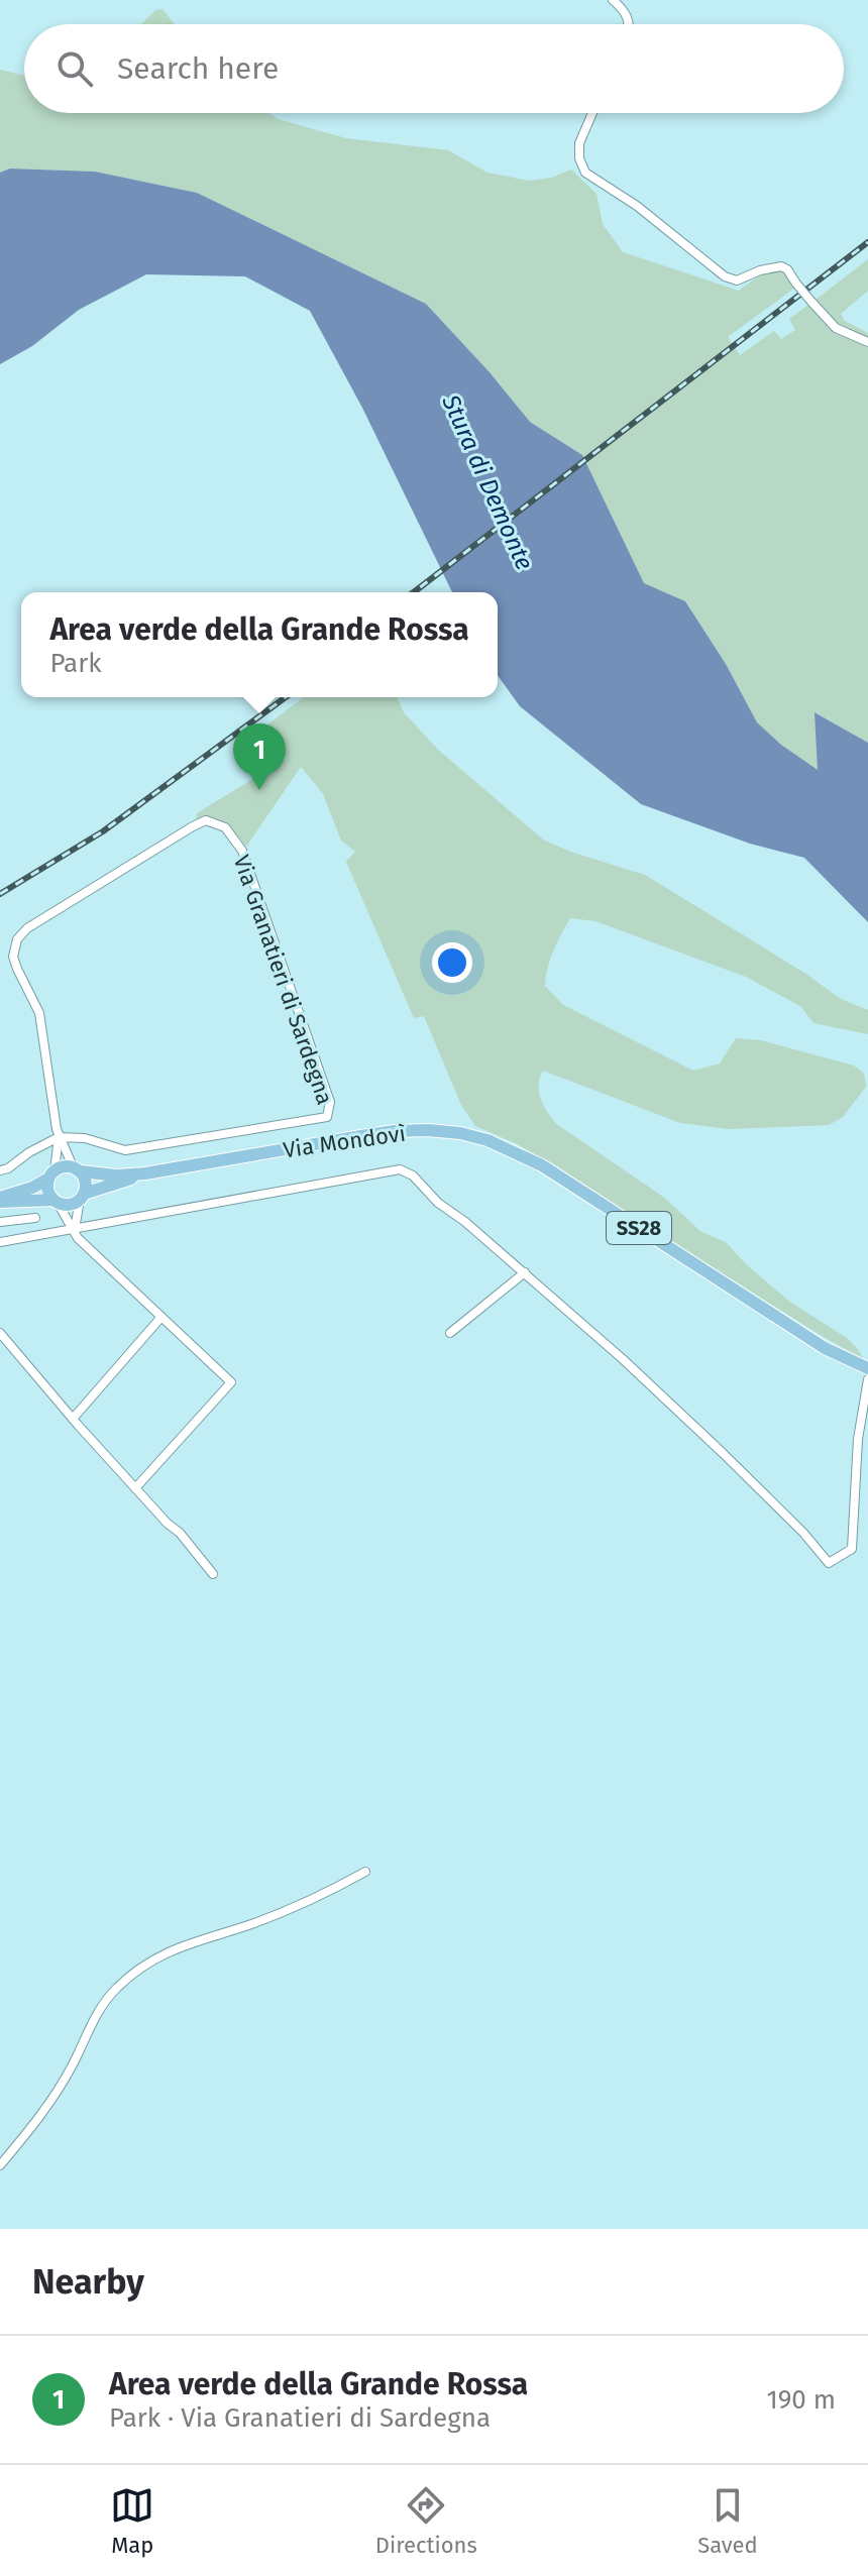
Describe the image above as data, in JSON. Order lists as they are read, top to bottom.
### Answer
{
  "streets": {
    "main road": ["Via Mondovì", "SS28"],
    "street": ["Via Granatieri di Sardegna"]
  },
  "crossings": [
    ["Via Granatieri di Sardegna", "Via Mondovì"],
    ["Via Granatieri di Sardegna", "SS28"],
    ["Via Mondovì", "SS28"]
  ],
  "water": ["Stura di Demonte"],
  "page": {
    "search": "Search here",
    "popup": ["Area verde della Grande Rossa", "Park"],
    "pins": "1",
    "heading": "Nearby",
    "list": [
      {
        "mark": "1",
        "name": "Area verde della Grande Rossa",
        "note": "Park · Via Granatieri di Sardegna",
        "value": "190 m"
      }
    ],
    "nav": ["Map", "Directions", "Saved"]
  }
}
